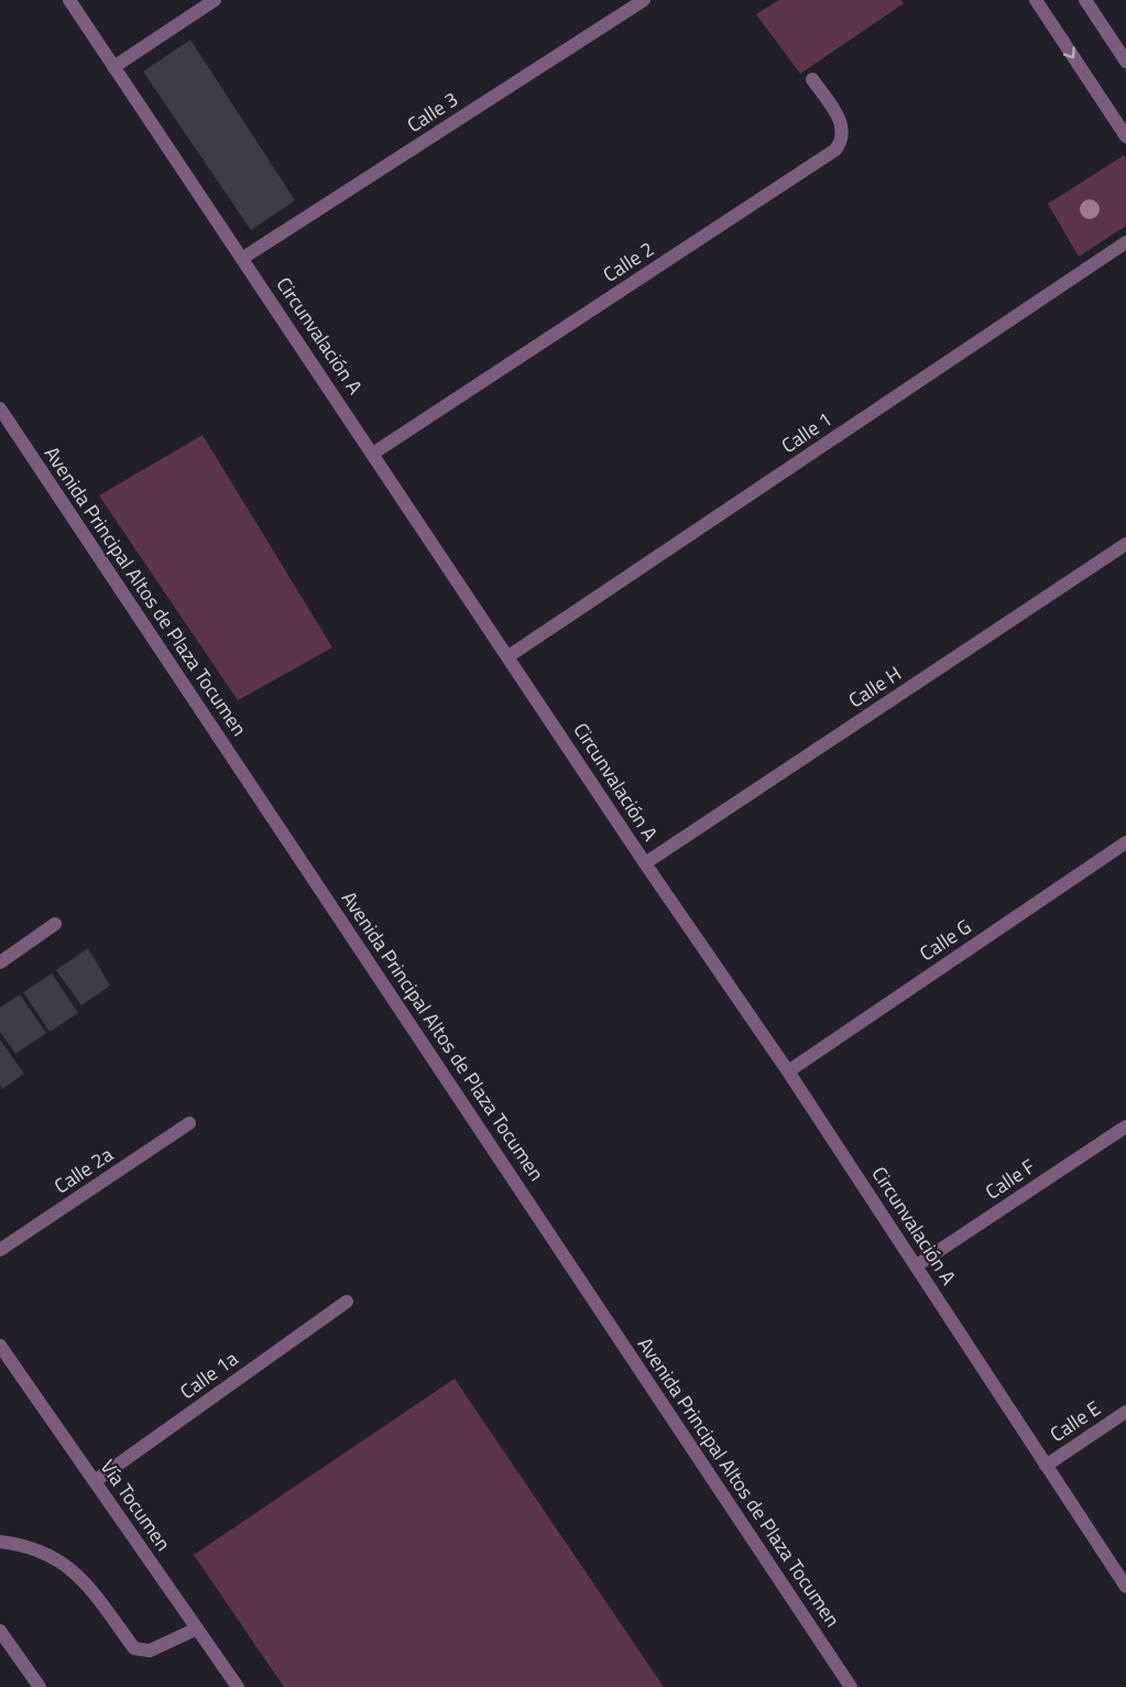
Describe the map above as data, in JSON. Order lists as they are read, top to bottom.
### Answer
{
  "streets": {
    "street": [
      "Calle 3",
      "Calle 2",
      "Circunvalación A",
      "Calle 1",
      "Avenida Principal Altos de Plaza Tocumen",
      "Calle H",
      "Calle G",
      "Calle 2a",
      "Calle F",
      "Calle 1a",
      "Calle E",
      "Vía Tocumen"
    ]
  },
  "crossings": [
    ["Calle 3", "Circunvalación A"],
    ["Calle 2", "Circunvalación A"],
    ["Circunvalación A", "Calle 1"],
    ["Circunvalación A", "Calle H"],
    ["Circunvalación A", "Calle G"],
    ["Circunvalación A", "Calle F"],
    ["Circunvalación A", "Calle E"],
    ["Calle 1a", "Vía Tocumen"]
  ]
}
